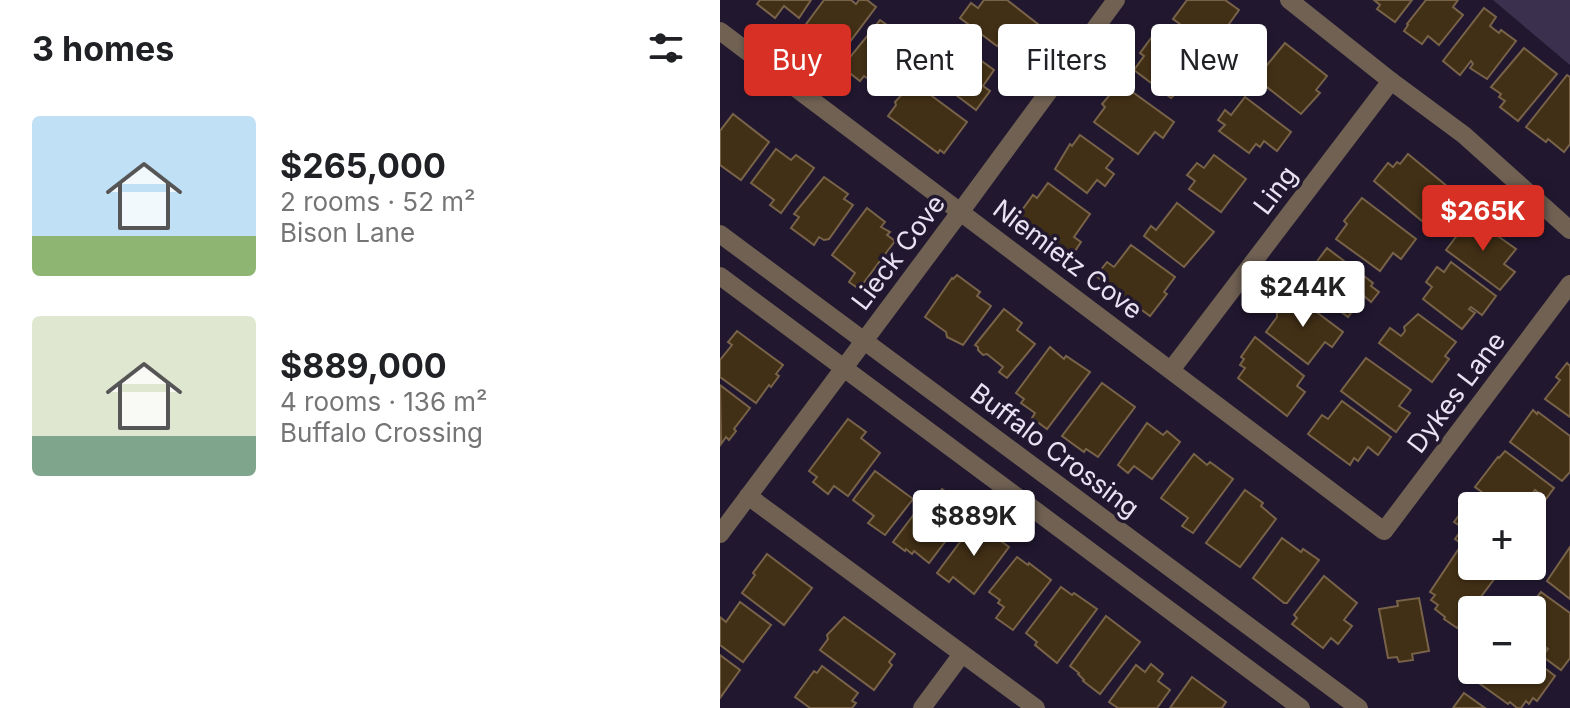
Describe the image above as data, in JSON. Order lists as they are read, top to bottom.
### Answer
{
  "streets": {
    "street": [
      "Ling",
      "Lieck Cove",
      "Niemietz Cove",
      "Dykes Lane",
      "Buffalo Crossing"
    ]
  },
  "crossings": [
    ["Ling", "Niemietz Cove"],
    ["Lieck Cove", "Niemietz Cove"],
    ["Lieck Cove", "Buffalo Crossing"],
    ["Niemietz Cove", "Dykes Lane"]
  ],
  "page": {
    "heading": "3 homes",
    "chip": [
      "Buy",
      "Rent",
      "Filters",
      "New"
    ],
    "list": [
      {
        "name": "$265,000",
        "note": "2 rooms · 52 m² · Bison Lane"
      },
      {
        "name": "$889,000",
        "note": "4 rooms · 136 m² · Buffalo Crossing"
      }
    ],
    "price": ["$265K", "$244K", "$889K"],
    "map_buttons": ["+", "−"]
  }
}
